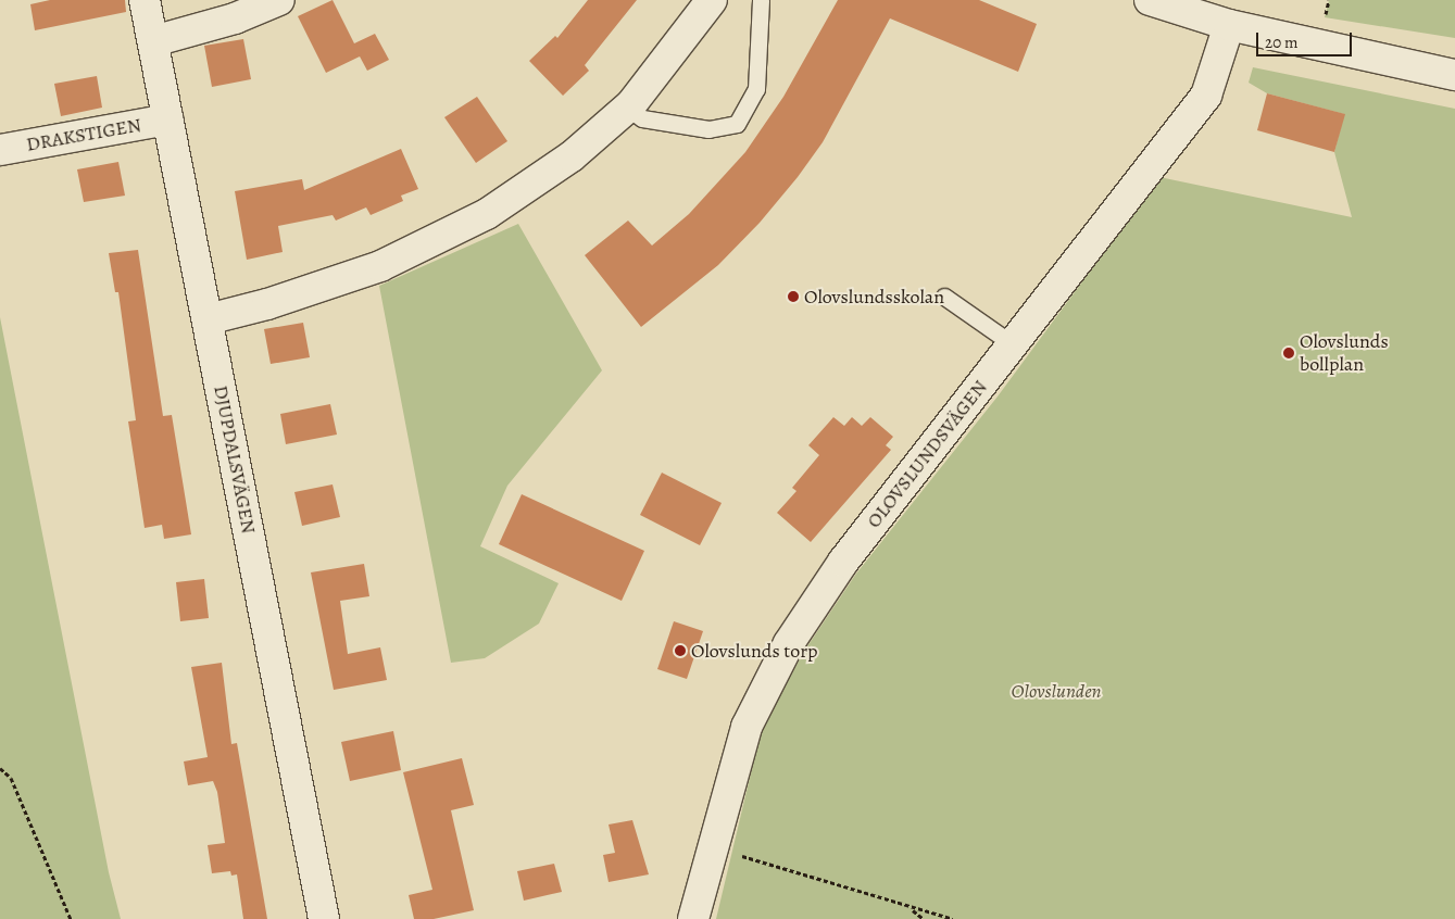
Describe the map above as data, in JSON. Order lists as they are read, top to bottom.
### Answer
{
  "streets": {
    "street": ["DRAKSTIGEN", "OLOVSLUNDSVÄGEN", "DJUPDALSVÄGEN"]
  },
  "crossings": [
    ["DRAKSTIGEN", "DJUPDALSVÄGEN"]
  ],
  "parks": ["Olovslunden"],
  "places": ["Olovslundsskolan", "Olovslunds bollplan", "Olovslunds torp"],
  "scale_bar": "20 m"
}
